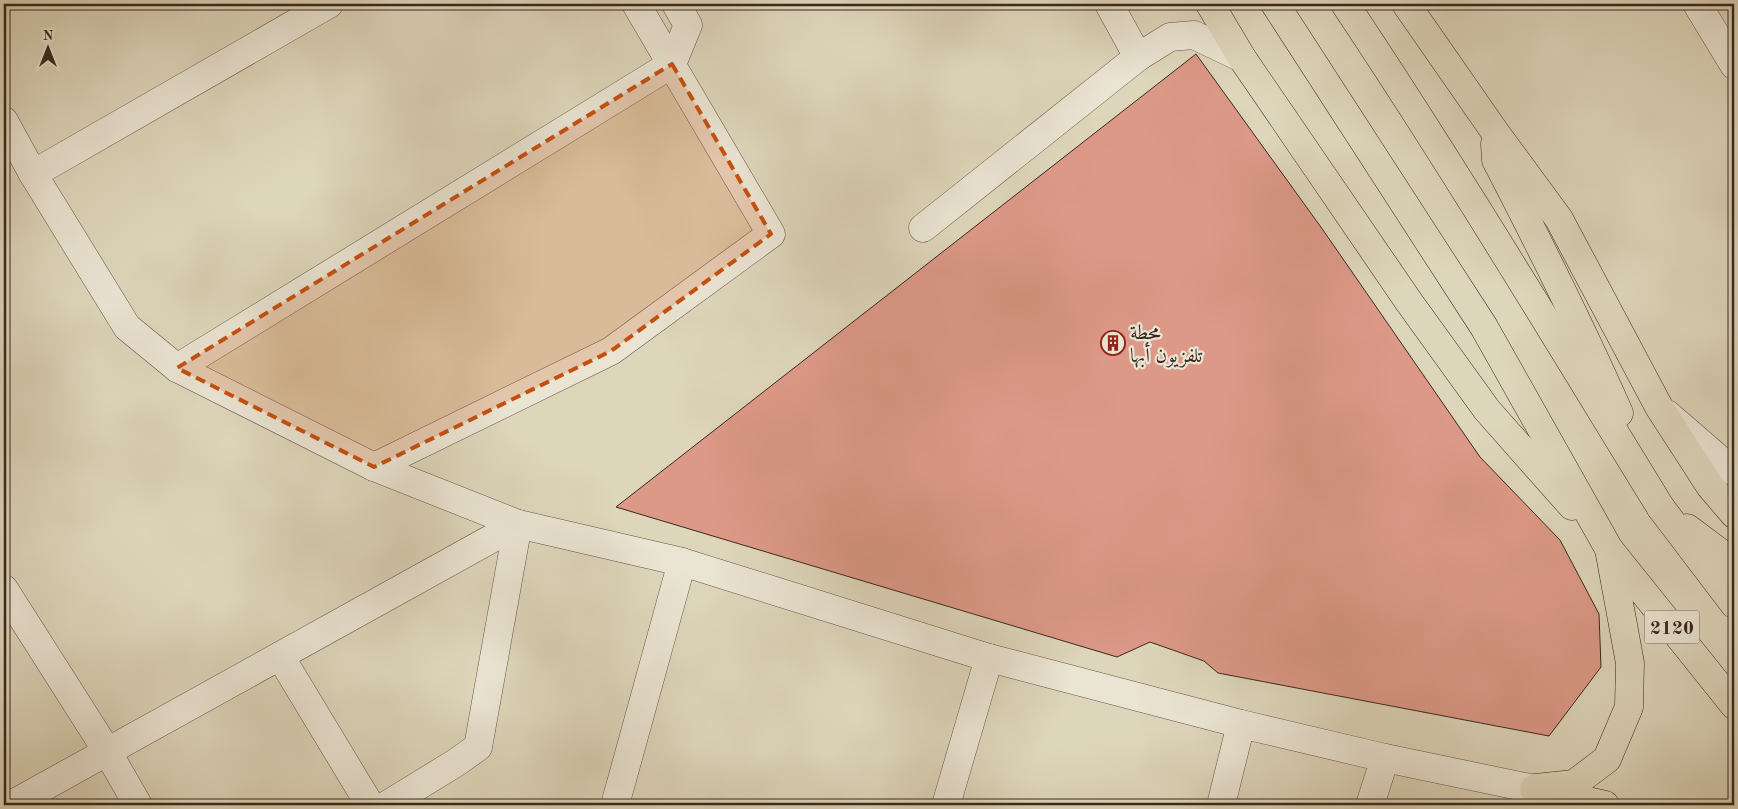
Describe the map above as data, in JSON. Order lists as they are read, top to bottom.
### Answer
{
  "streets": {
    "main road": ["2120"]
  },
  "places": {
    "building": ["محطة تلفزيون أبها"]
  },
  "north": "top"
}
